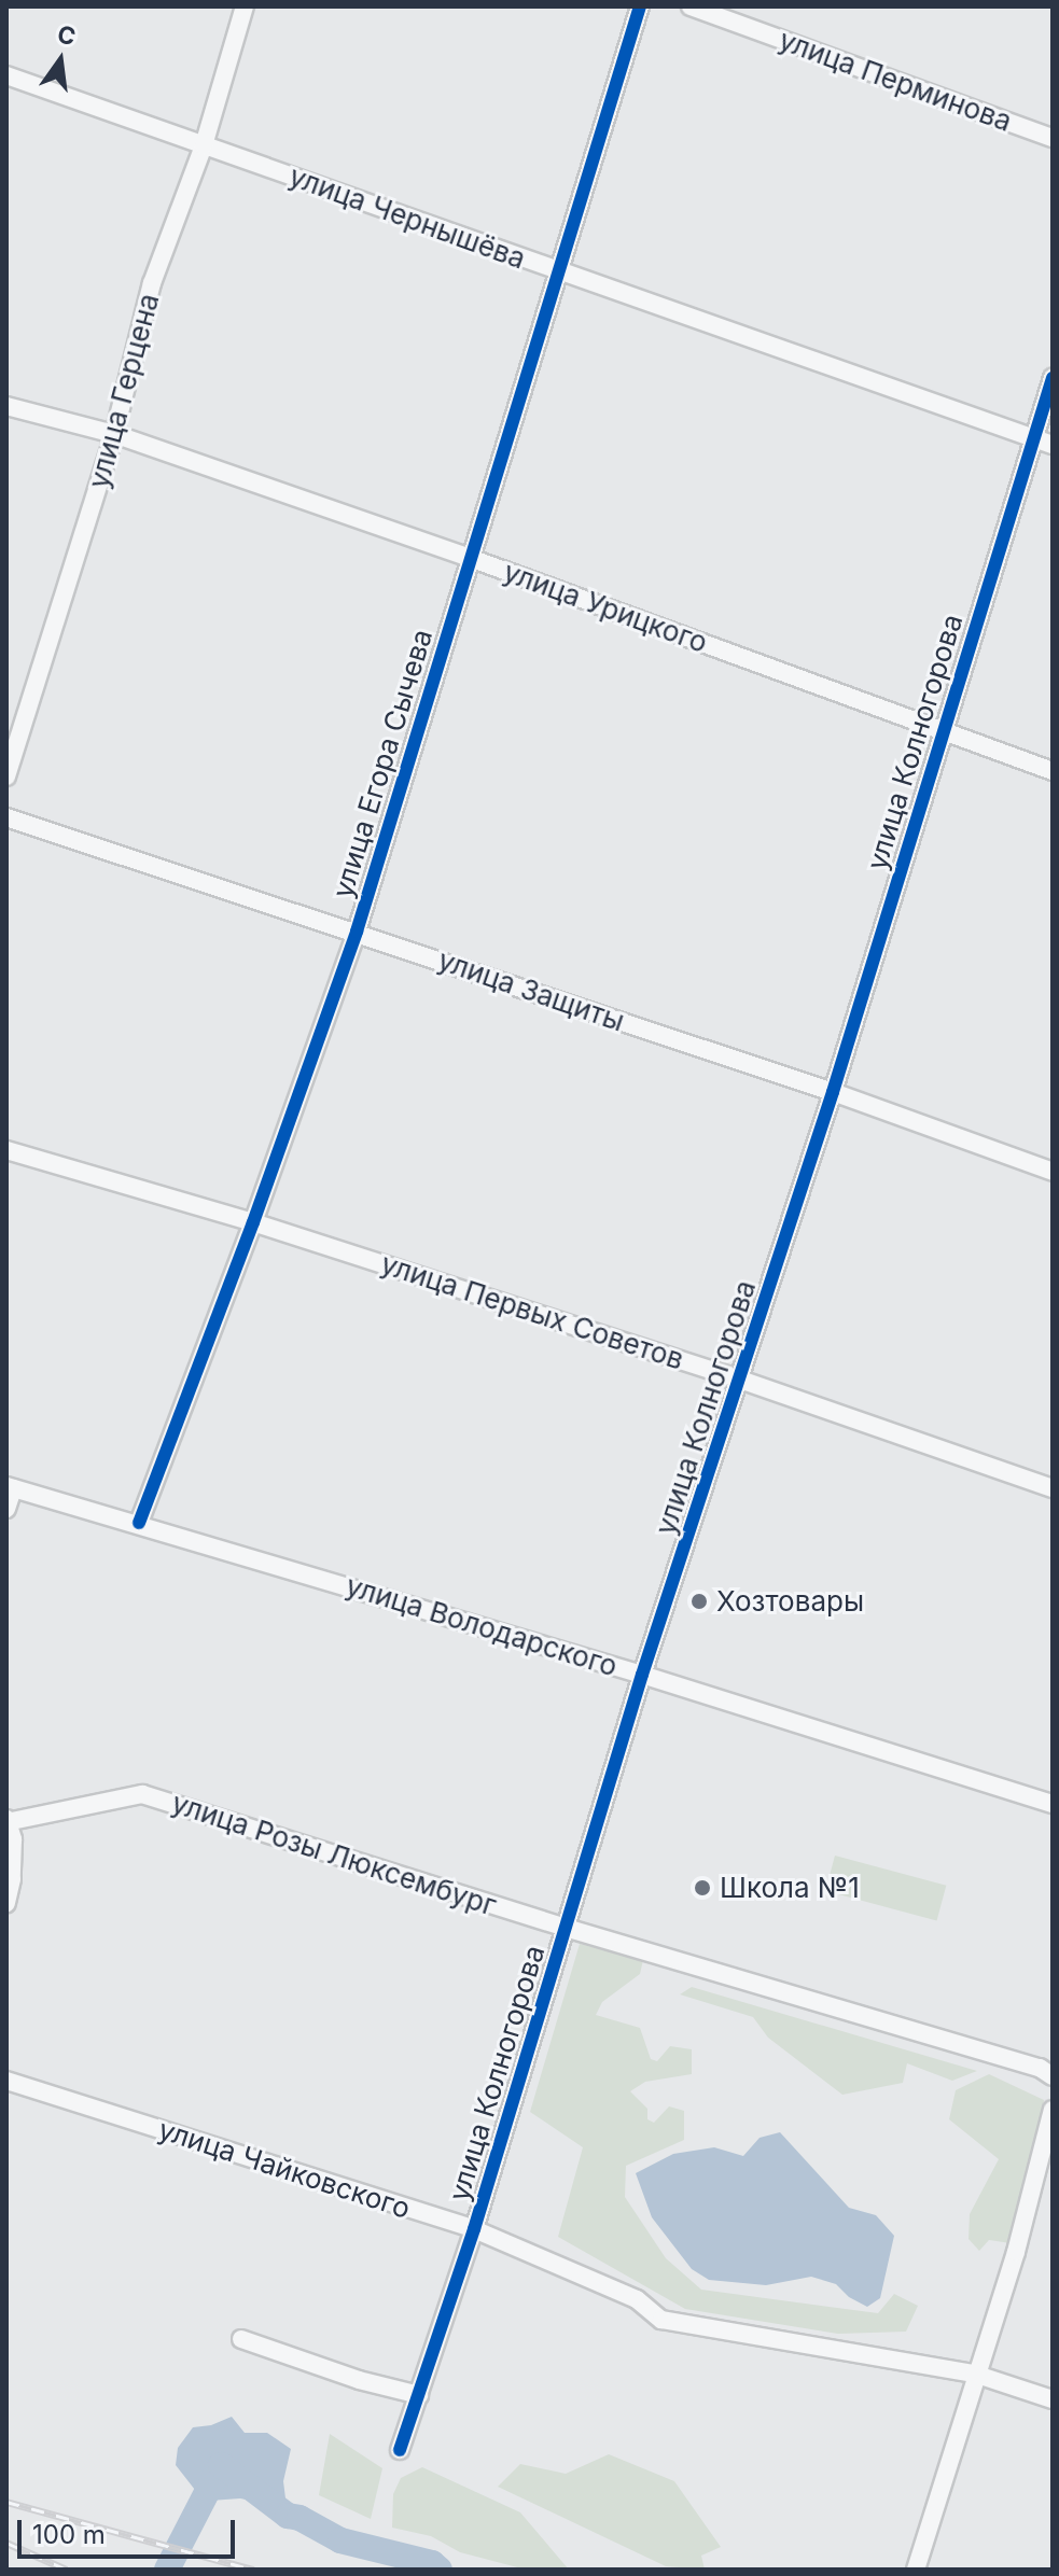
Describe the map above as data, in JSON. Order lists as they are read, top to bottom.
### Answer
{
  "streets": {
    "street": [
      "улица Перминова",
      "улица Чернышёва",
      "улица Герцена",
      "улица Урицкого",
      "улица Колногорова",
      "улица Егора Сычева",
      "улица Защиты",
      "улица Первых Советов",
      "улица Володарского",
      "улица Розы Люксембург",
      "улица Чайковского"
    ]
  },
  "crossings": [
    ["улица Чернышёва", "улица Герцена"],
    ["улица Чернышёва", "улица Колногорова"],
    ["улица Чернышёва", "улица Егора Сычева"],
    ["улица Герцена", "улица Урицкого"],
    ["улица Урицкого", "улица Колногорова"],
    ["улица Урицкого", "улица Егора Сычева"],
    ["улица Колногорова", "улица Защиты"],
    ["улица Колногорова", "улица Первых Советов"],
    ["улица Колногорова", "улица Володарского"],
    ["улица Колногорова", "улица Розы Люксембург"],
    ["улица Колногорова", "улица Чайковского"],
    ["улица Егора Сычева", "улица Защиты"],
    ["улица Егора Сычева", "улица Первых Советов"],
    ["улица Егора Сычева", "улица Володарского"]
  ],
  "places": ["Хозтовары", "Школа №1"],
  "scale_bar": "100 m",
  "north": "top"
}
